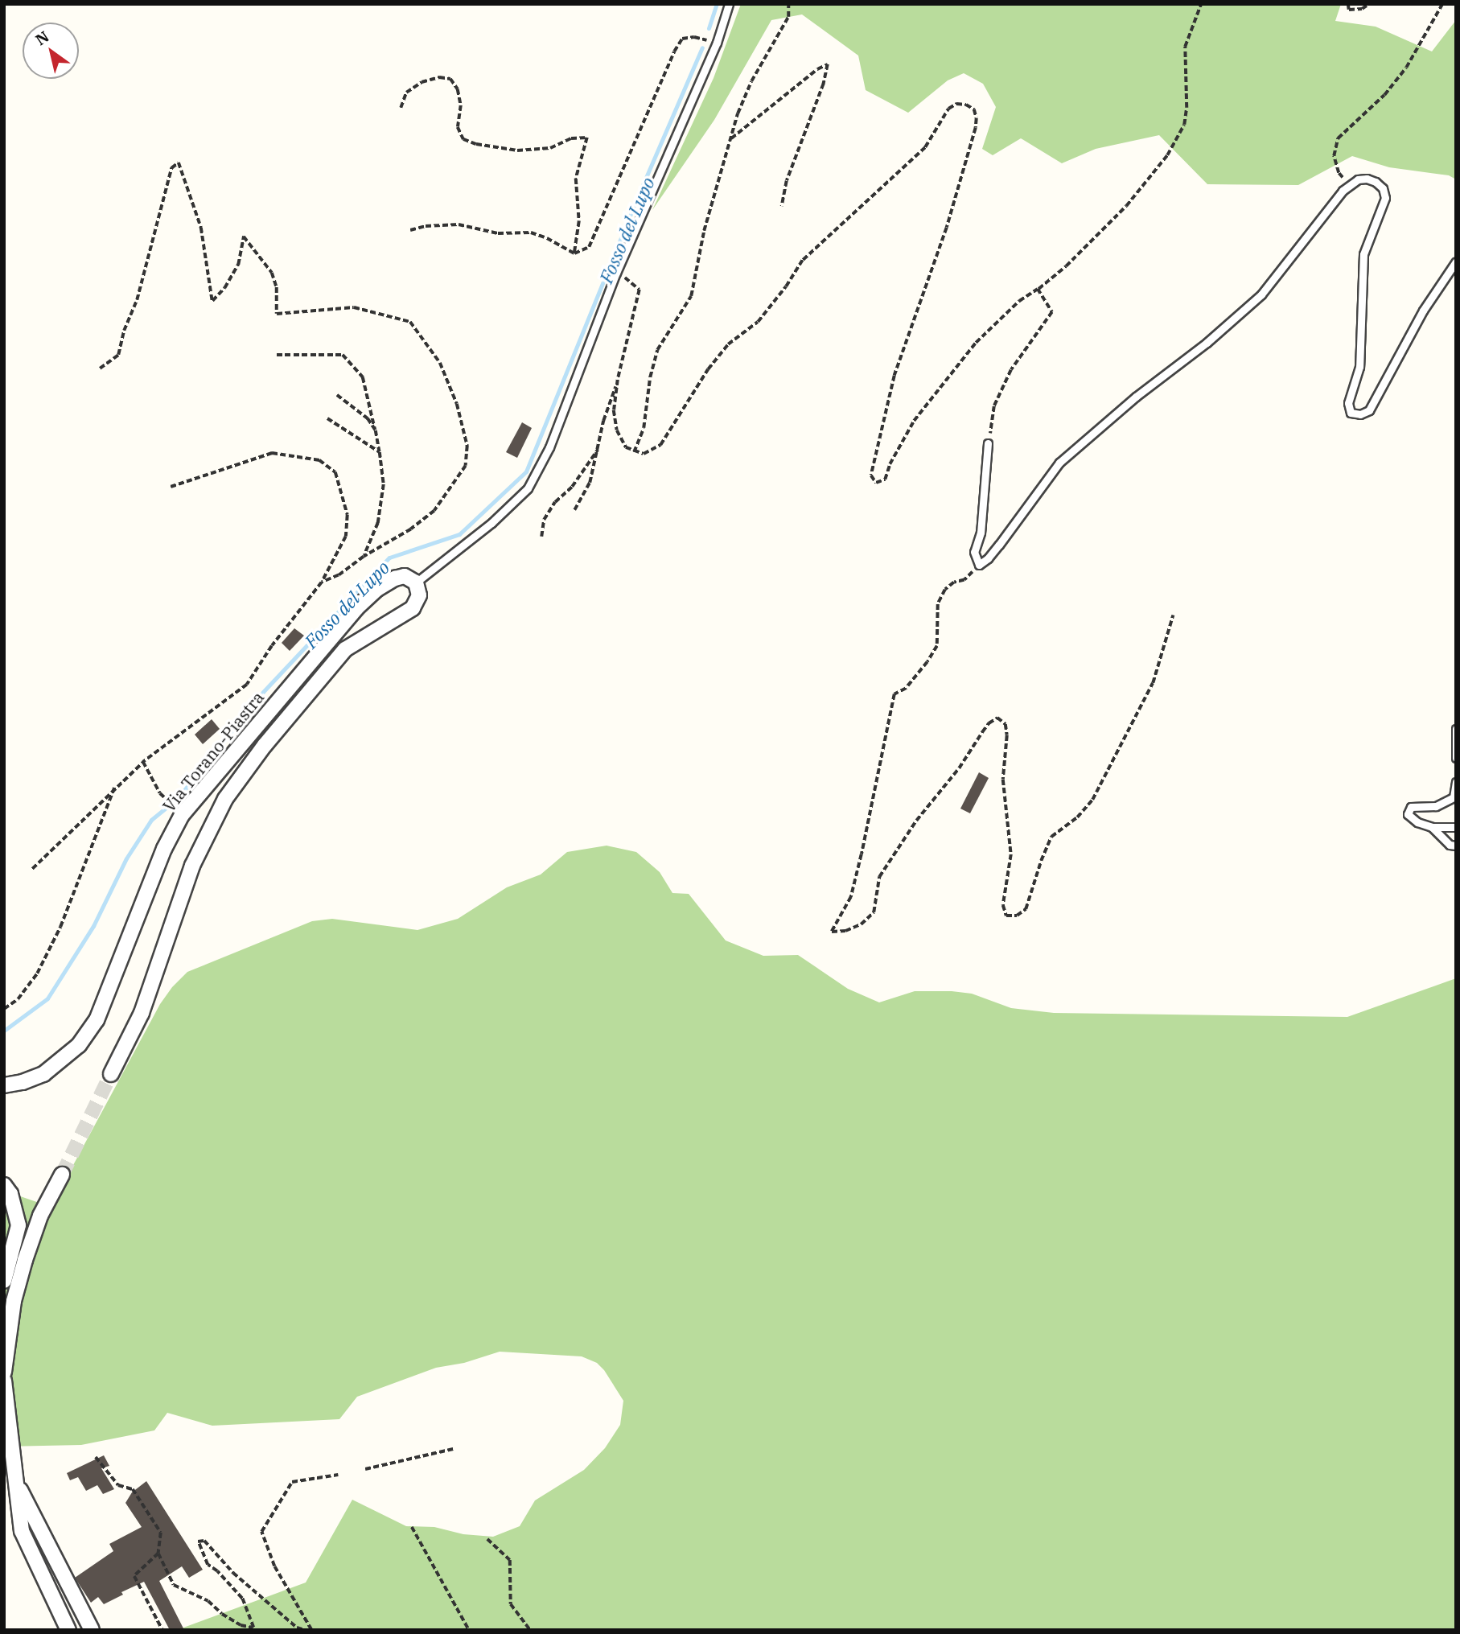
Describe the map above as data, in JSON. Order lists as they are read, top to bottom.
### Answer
{
  "streets": {
    "street": ["Via Torano-Piastra"]
  },
  "water": ["Fosso del Lupo"],
  "north": "top left"
}
